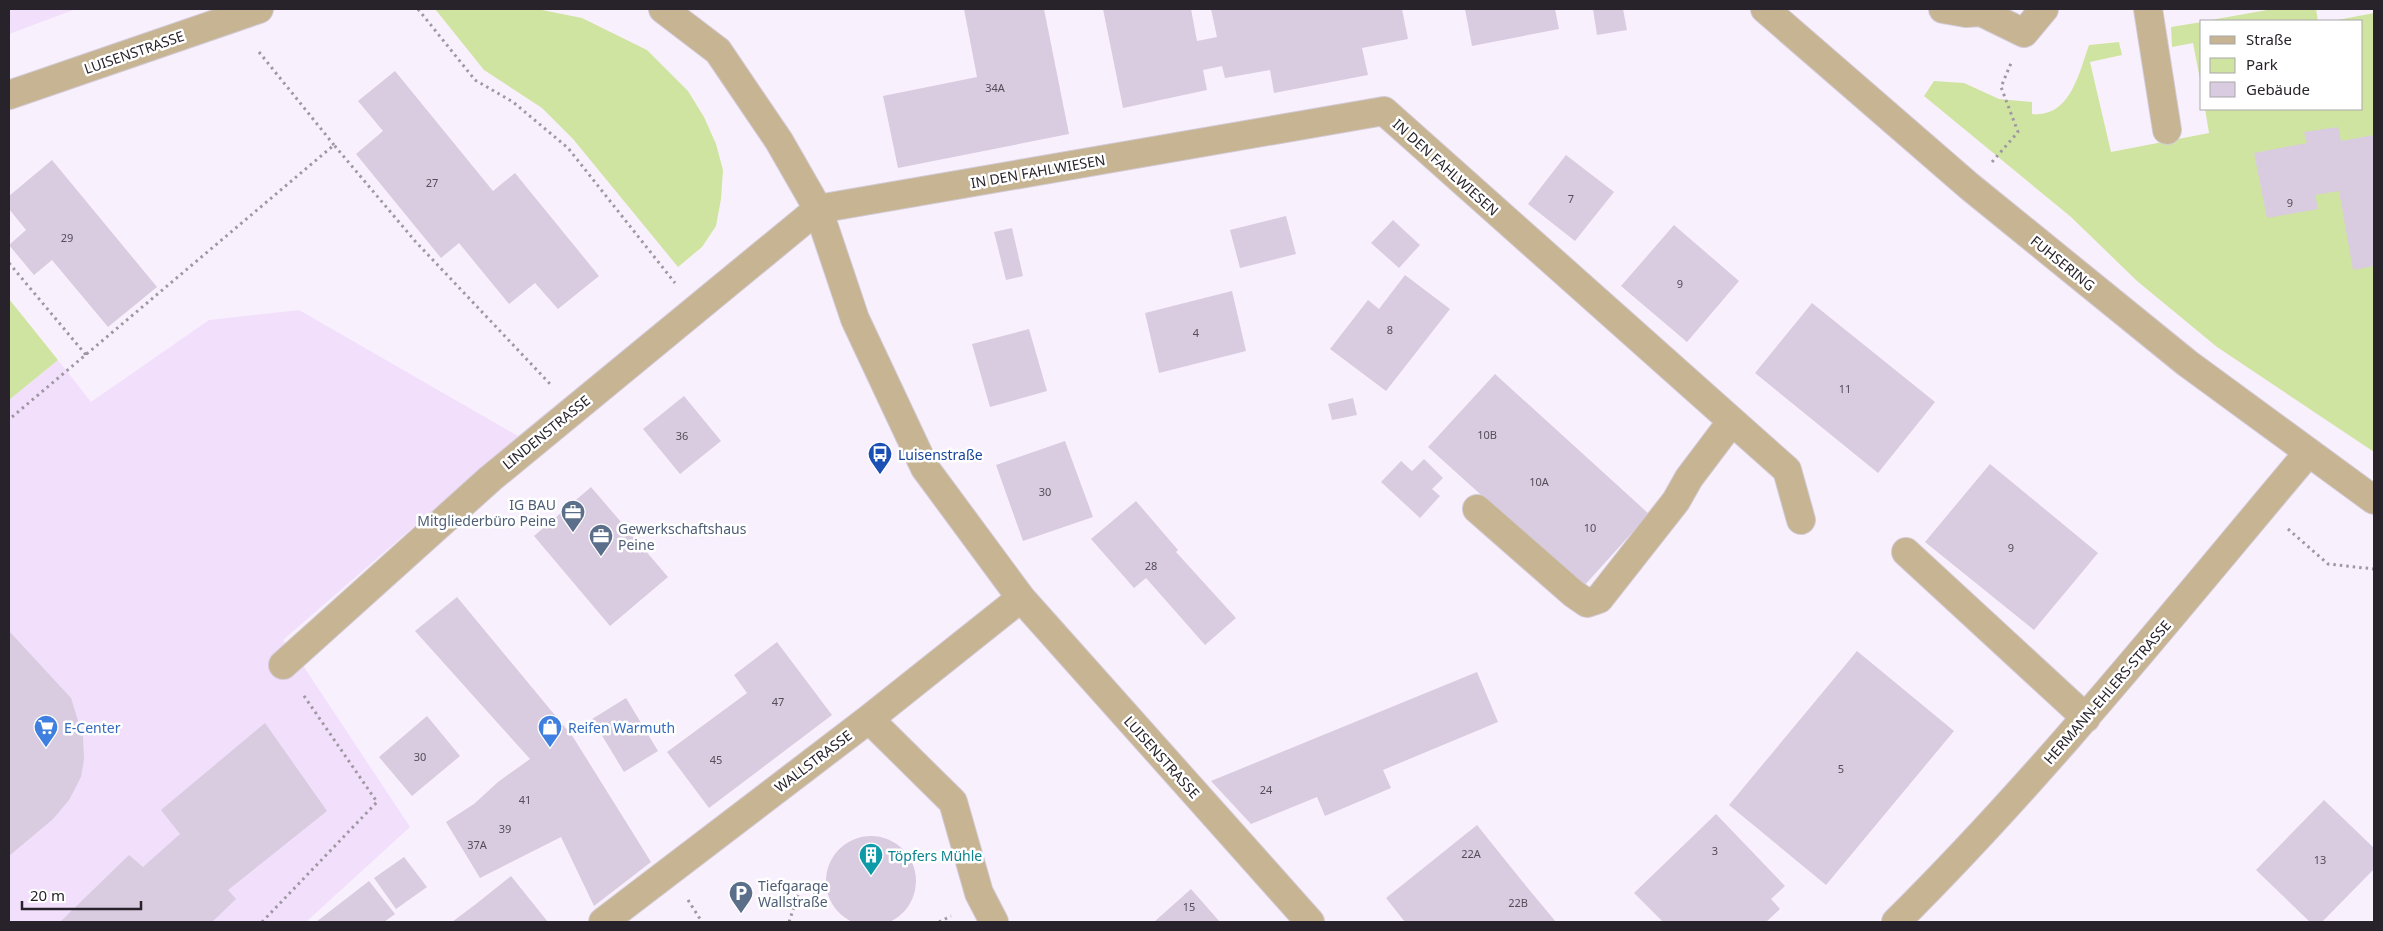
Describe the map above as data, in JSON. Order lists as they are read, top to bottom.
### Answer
{
  "streets": {
    "street": [
      "LUISENSTRASSE",
      "IN DEN FAHLWIESEN",
      "FUHSERING",
      "LINDENSTRASSE",
      "HERMANN-EHLERS-STRASSE",
      "WALLSTRASSE"
    ]
  },
  "crossings": [
    ["LUISENSTRASSE", "IN DEN FAHLWIESEN"],
    ["LUISENSTRASSE", "LINDENSTRASSE"],
    ["LUISENSTRASSE", "WALLSTRASSE"],
    ["IN DEN FAHLWIESEN", "LINDENSTRASSE"],
    ["FUHSERING", "HERMANN-EHLERS-STRASSE"]
  ],
  "places": {
    "bus stop": ["Luisenstraße"],
    "office": ["IG BAU Mitgliederbüro Peine", "Gewerkschaftshaus Peine"],
    "supermarket": ["E-Center"],
    "shop": ["Reifen Warmuth"],
    "building": ["Töpfers Mühle"],
    "parking": ["Tiefgarage Wallstraße"]
  },
  "house_numbers": [
    "34A",
    "27",
    "7",
    "9",
    "29",
    "9",
    "8",
    "4",
    "11",
    "10B",
    "36",
    "10A",
    "30",
    "10",
    "9",
    "28",
    "47",
    "30",
    "45",
    "5",
    "24",
    "41",
    "39",
    "37A",
    "3",
    "22A",
    "13",
    "22B",
    "15"
  ],
  "legend": ["Straße", "Park", "Gebäude"],
  "scale_bar": "20 m"
}
